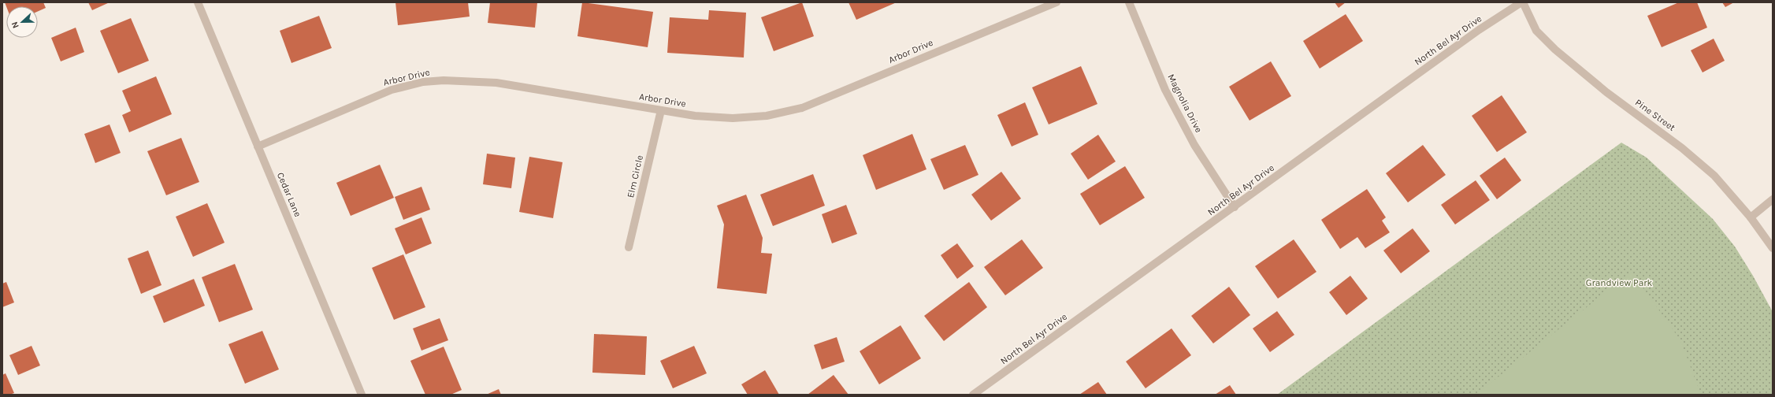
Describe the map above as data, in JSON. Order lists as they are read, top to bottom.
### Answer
{
  "streets": {
    "street": [
      "North Bel Ayr Drive",
      "Arbor Drive",
      "Magnolia Drive",
      "Pine Street",
      "Elm Circle",
      "Cedar Lane"
    ]
  },
  "crossings": [
    ["North Bel Ayr Drive", "Magnolia Drive"],
    ["North Bel Ayr Drive", "Pine Street"],
    ["Arbor Drive", "Elm Circle"],
    ["Arbor Drive", "Cedar Lane"]
  ],
  "parks": ["Grandview Park"],
  "north": "left"
}
